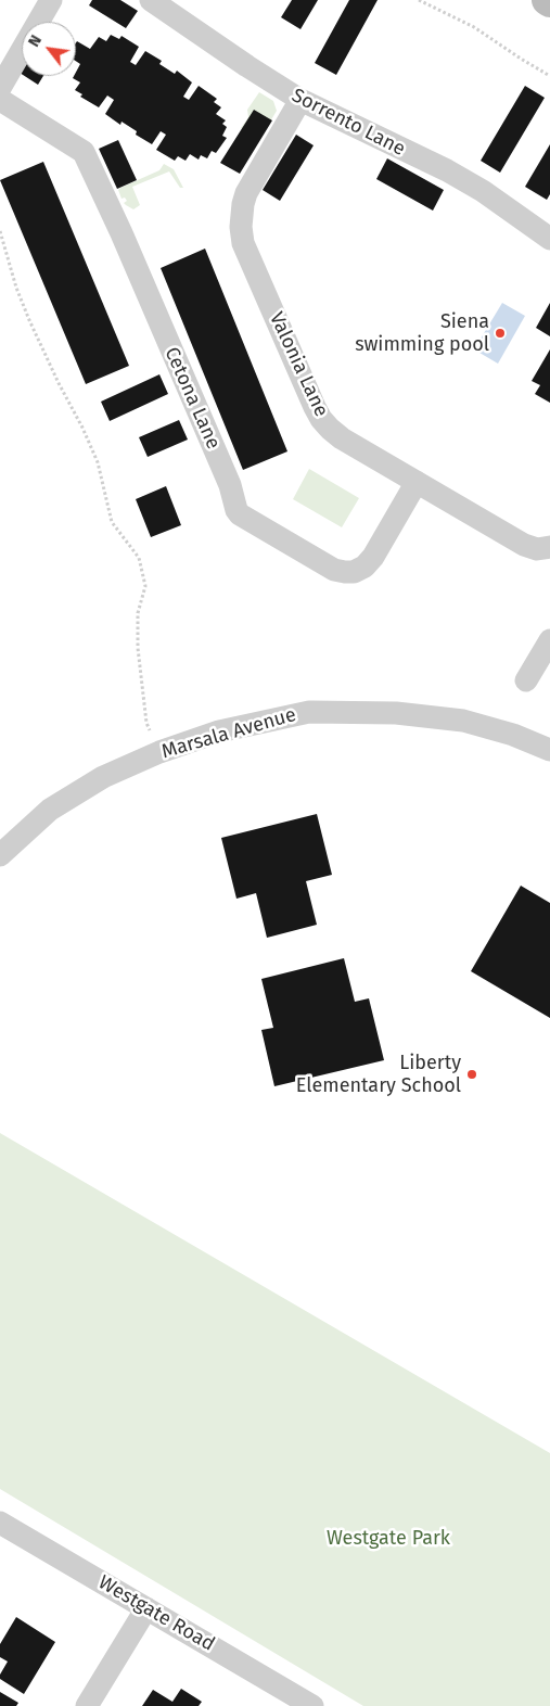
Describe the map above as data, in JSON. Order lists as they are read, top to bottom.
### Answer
{
  "streets": {
    "street": [
      "Sorrento Lane",
      "Valonia Lane",
      "Cetona Lane",
      "Marsala Avenue",
      "Westgate Road"
    ]
  },
  "crossings": [
    ["Sorrento Lane", "Valonia Lane"],
    ["Valonia Lane", "Cetona Lane"]
  ],
  "parks": ["Westgate Park"],
  "places": ["Siena swimming pool", "Liberty Elementary School"],
  "north": "top left"
}
